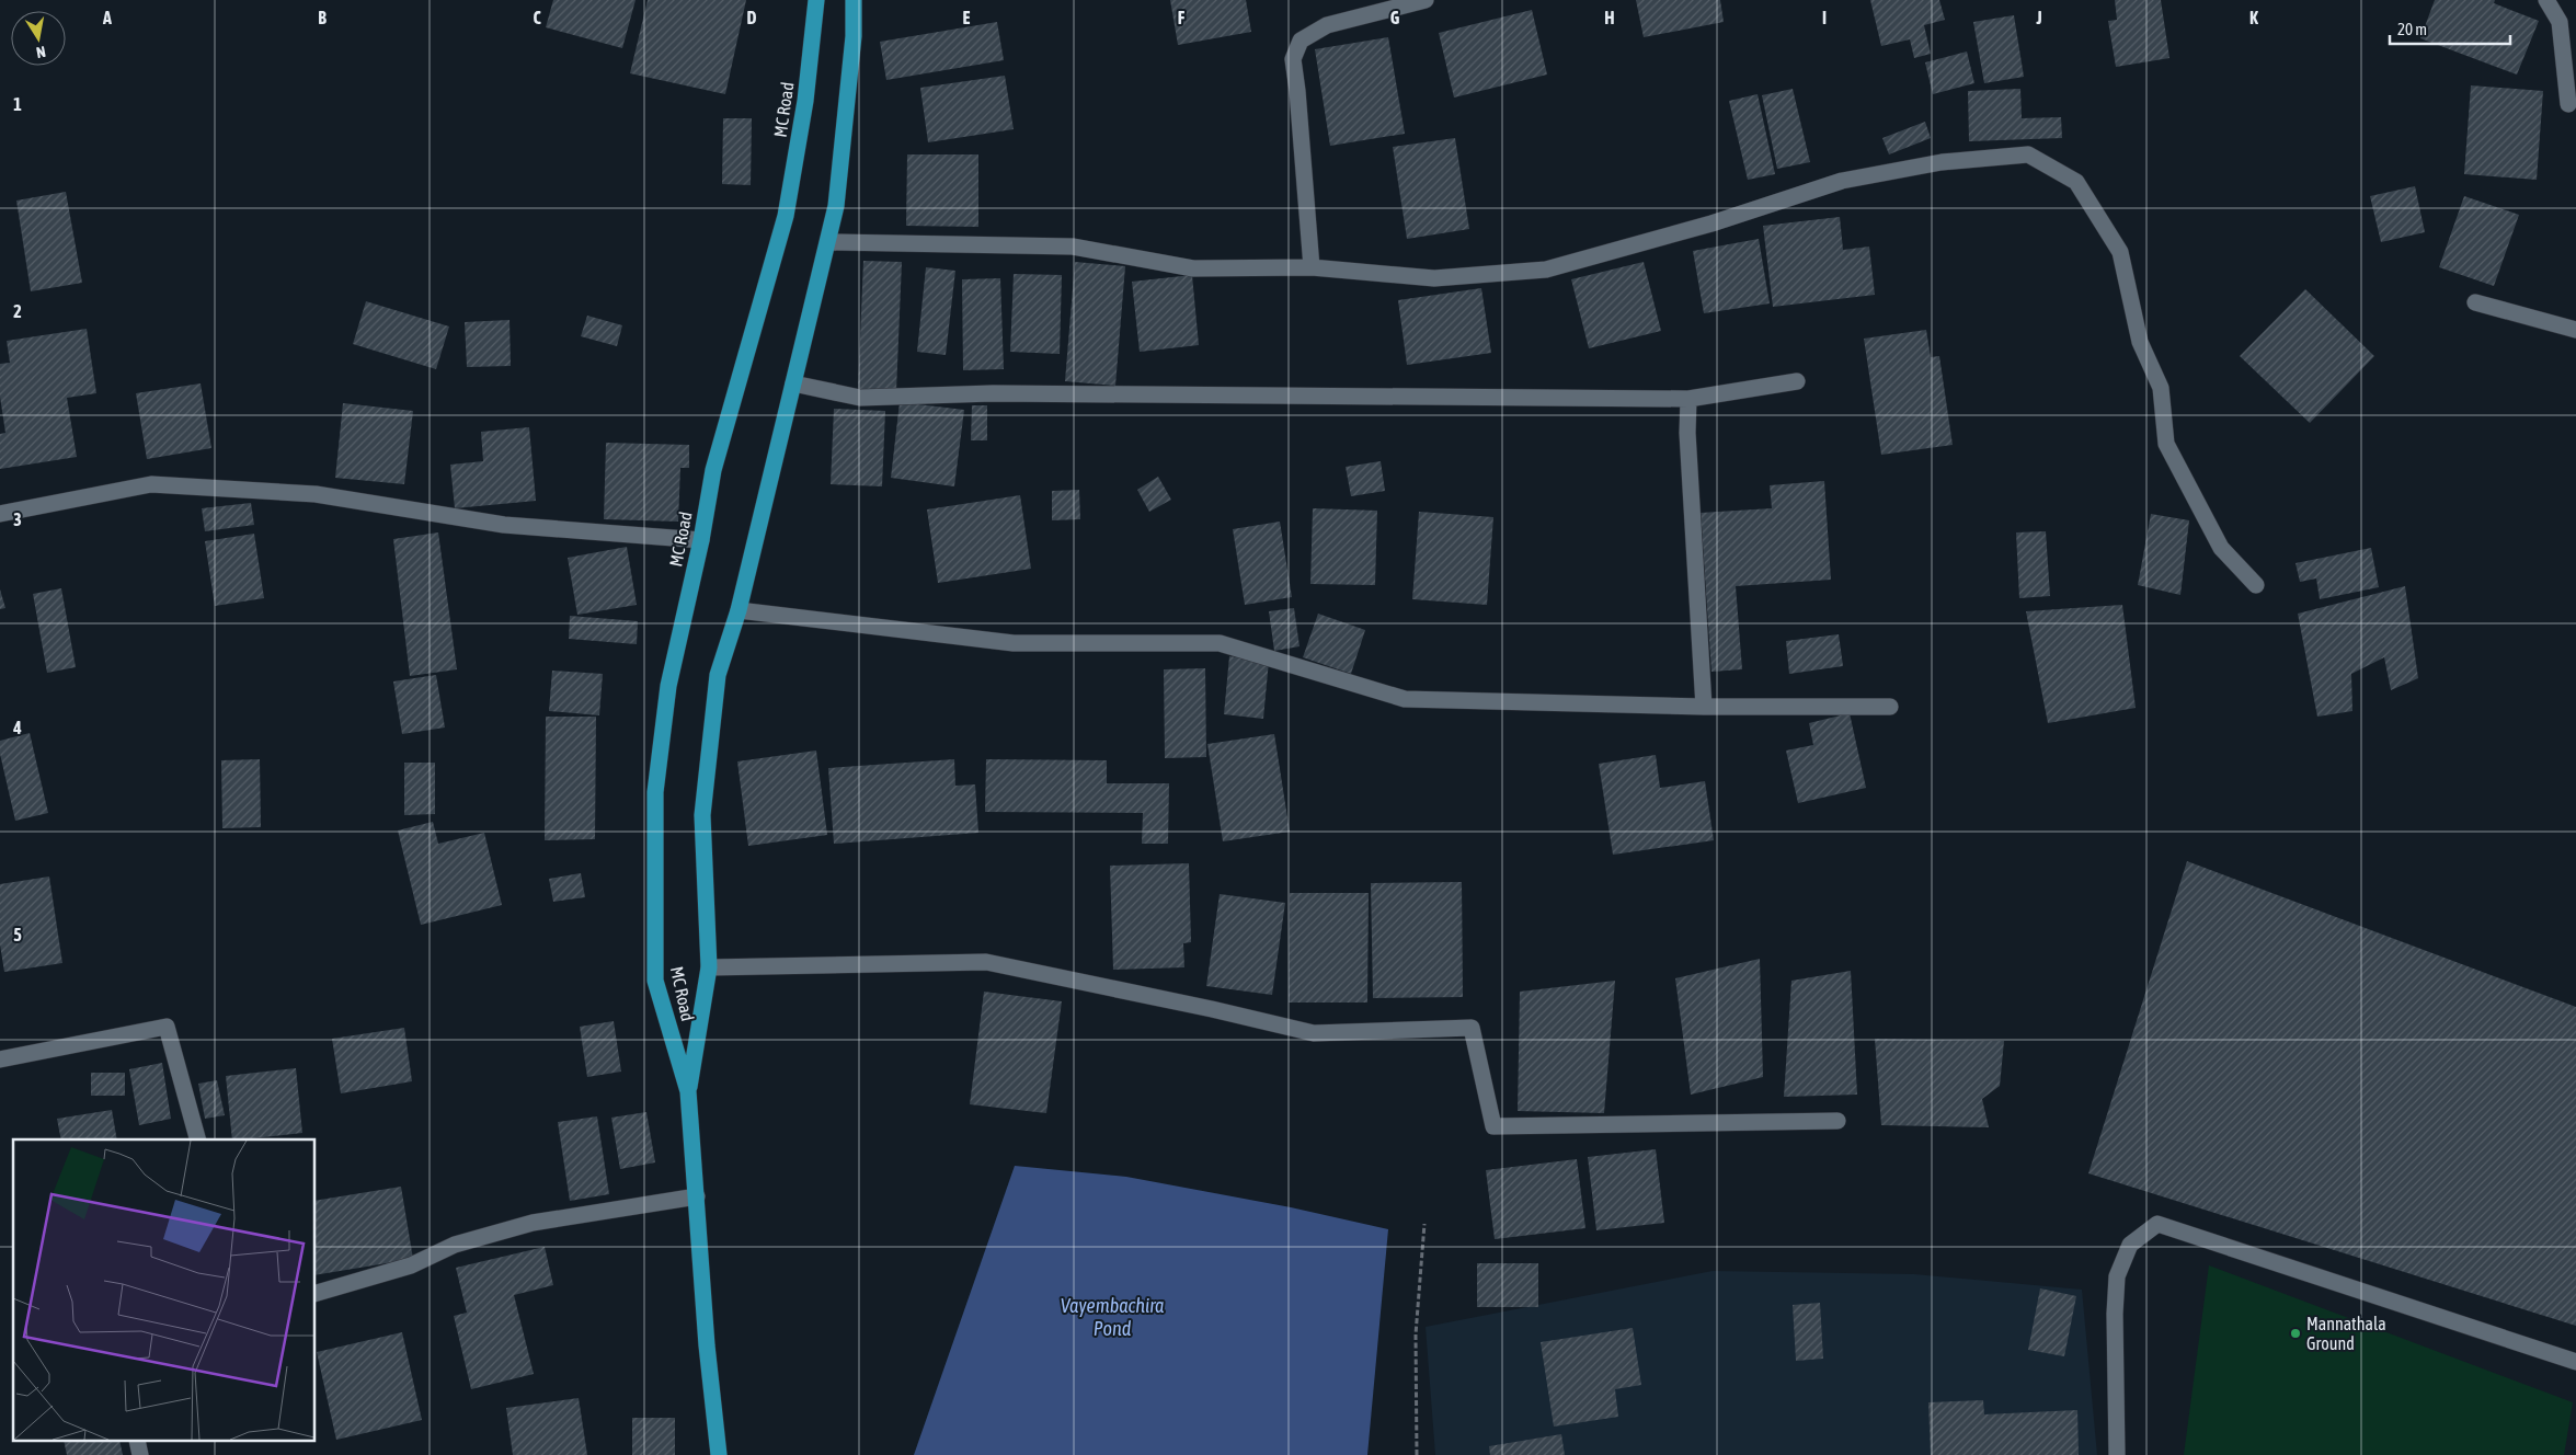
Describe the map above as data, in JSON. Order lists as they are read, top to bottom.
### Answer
{
  "streets": {
    "main road": ["MC Road"]
  },
  "water": ["Vayembachira Pond"],
  "places": ["Mannathala Ground"],
  "scale_bar": "20 m",
  "north": "bottom",
  "grid": {
    "columns": [
      "A",
      "B",
      "C",
      "D",
      "E",
      "F",
      "G",
      "H",
      "I",
      "J",
      "K"
    ],
    "rows": [
      "1",
      "2",
      "3",
      "4",
      "5"
    ]
  }
}
